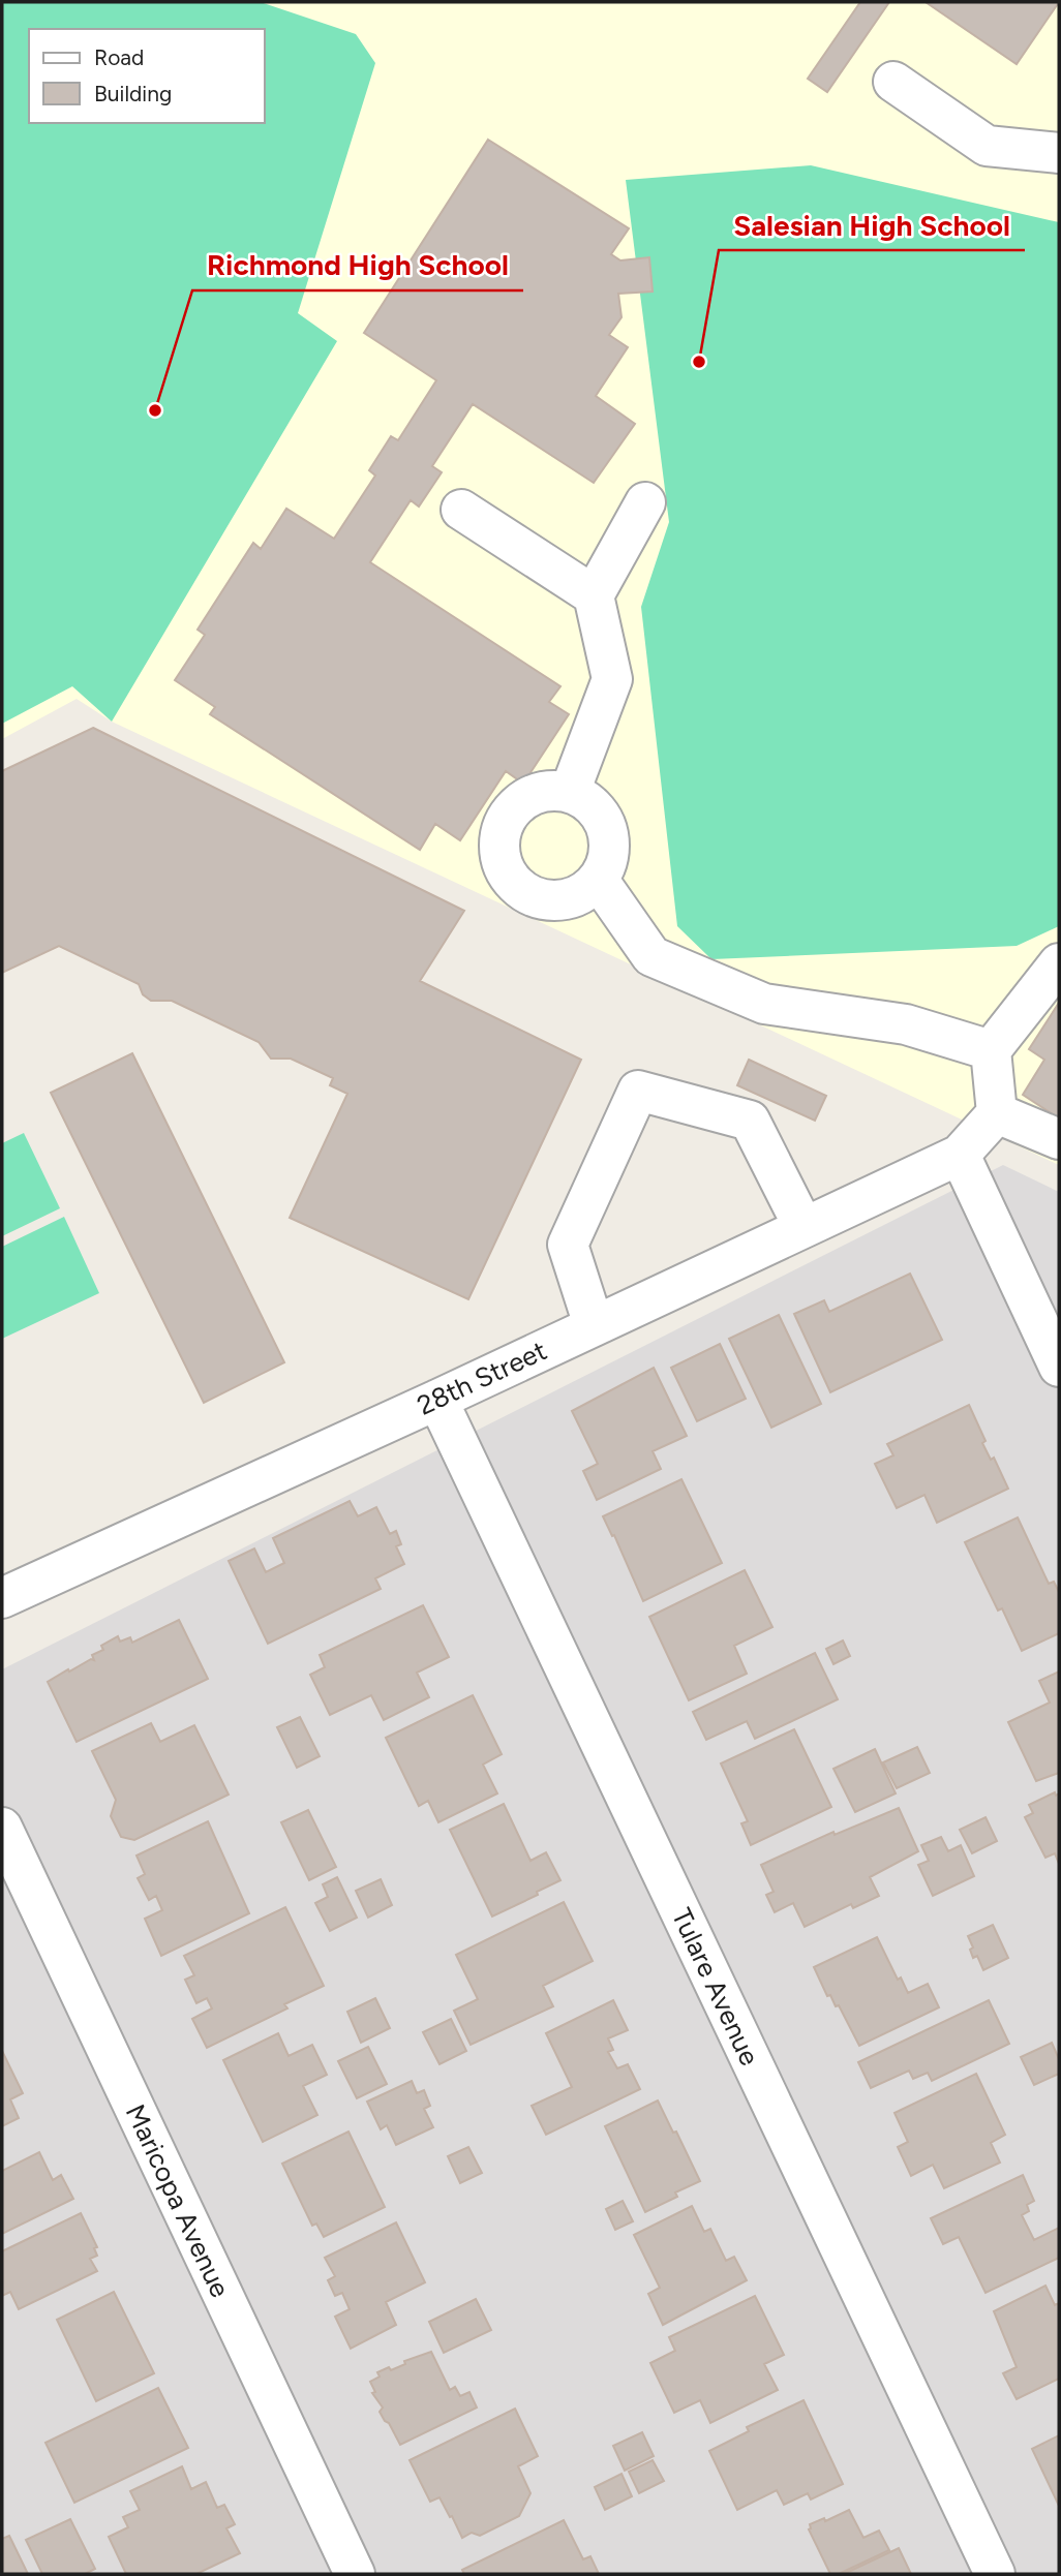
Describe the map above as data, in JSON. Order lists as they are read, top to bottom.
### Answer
{
  "streets": {
    "street": ["28th Street", "Tulare Avenue", "Maricopa Avenue"]
  },
  "crossings": [
    ["28th Street", "Tulare Avenue"]
  ],
  "places": ["Salesian High School", "Richmond High School"],
  "legend": ["Road", "Building"]
}
